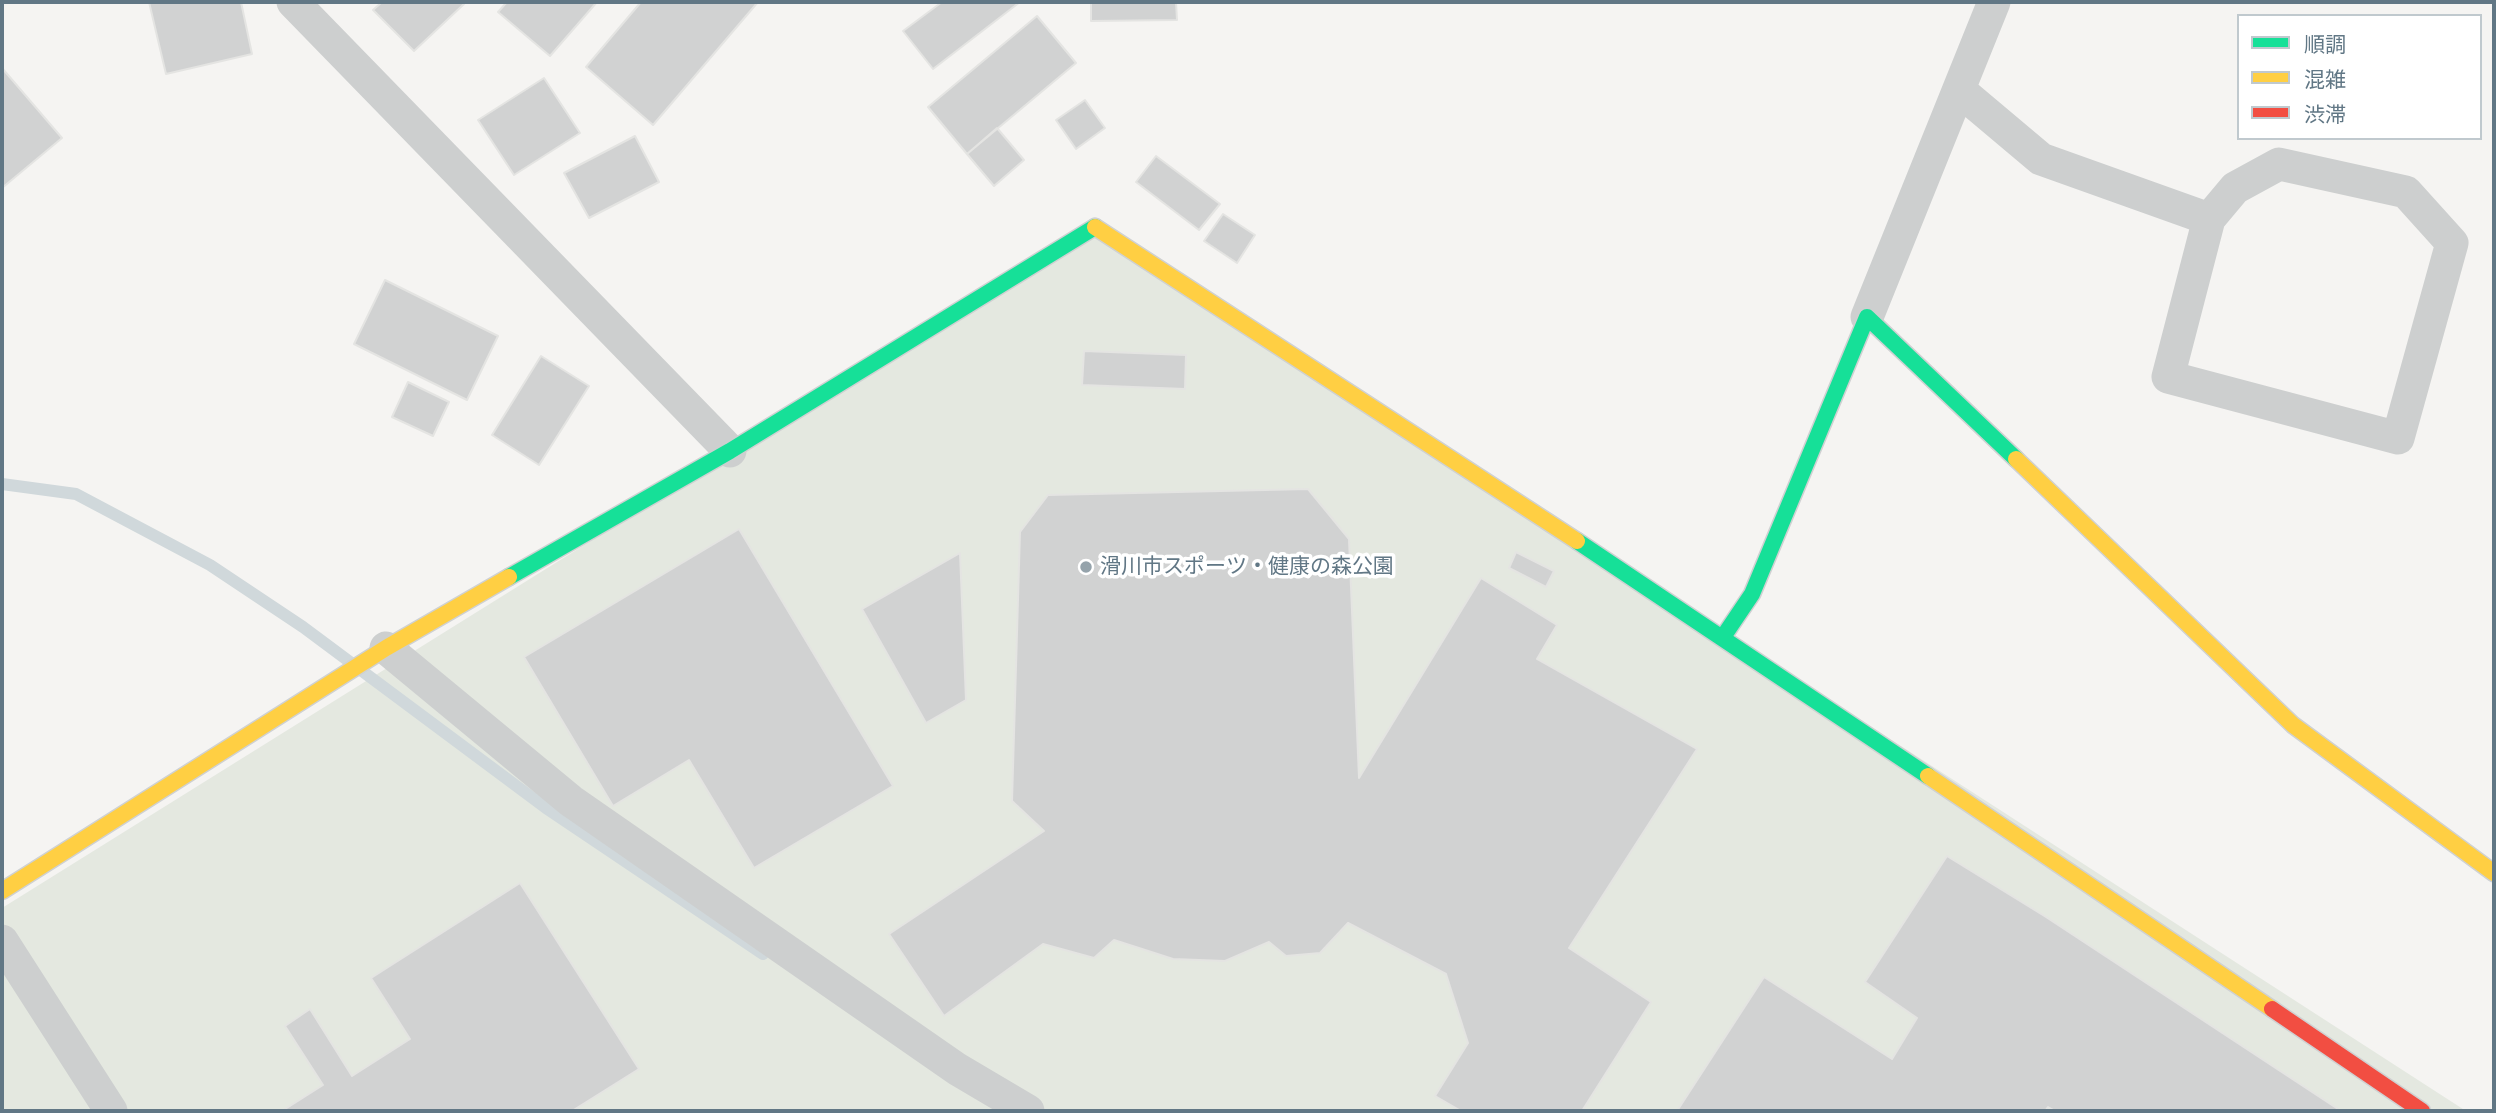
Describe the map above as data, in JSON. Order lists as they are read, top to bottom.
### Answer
{
  "places": ["滑川市スポーツ・健康の森公園"],
  "legend": ["順調", "混雑", "渋滞"]
}
